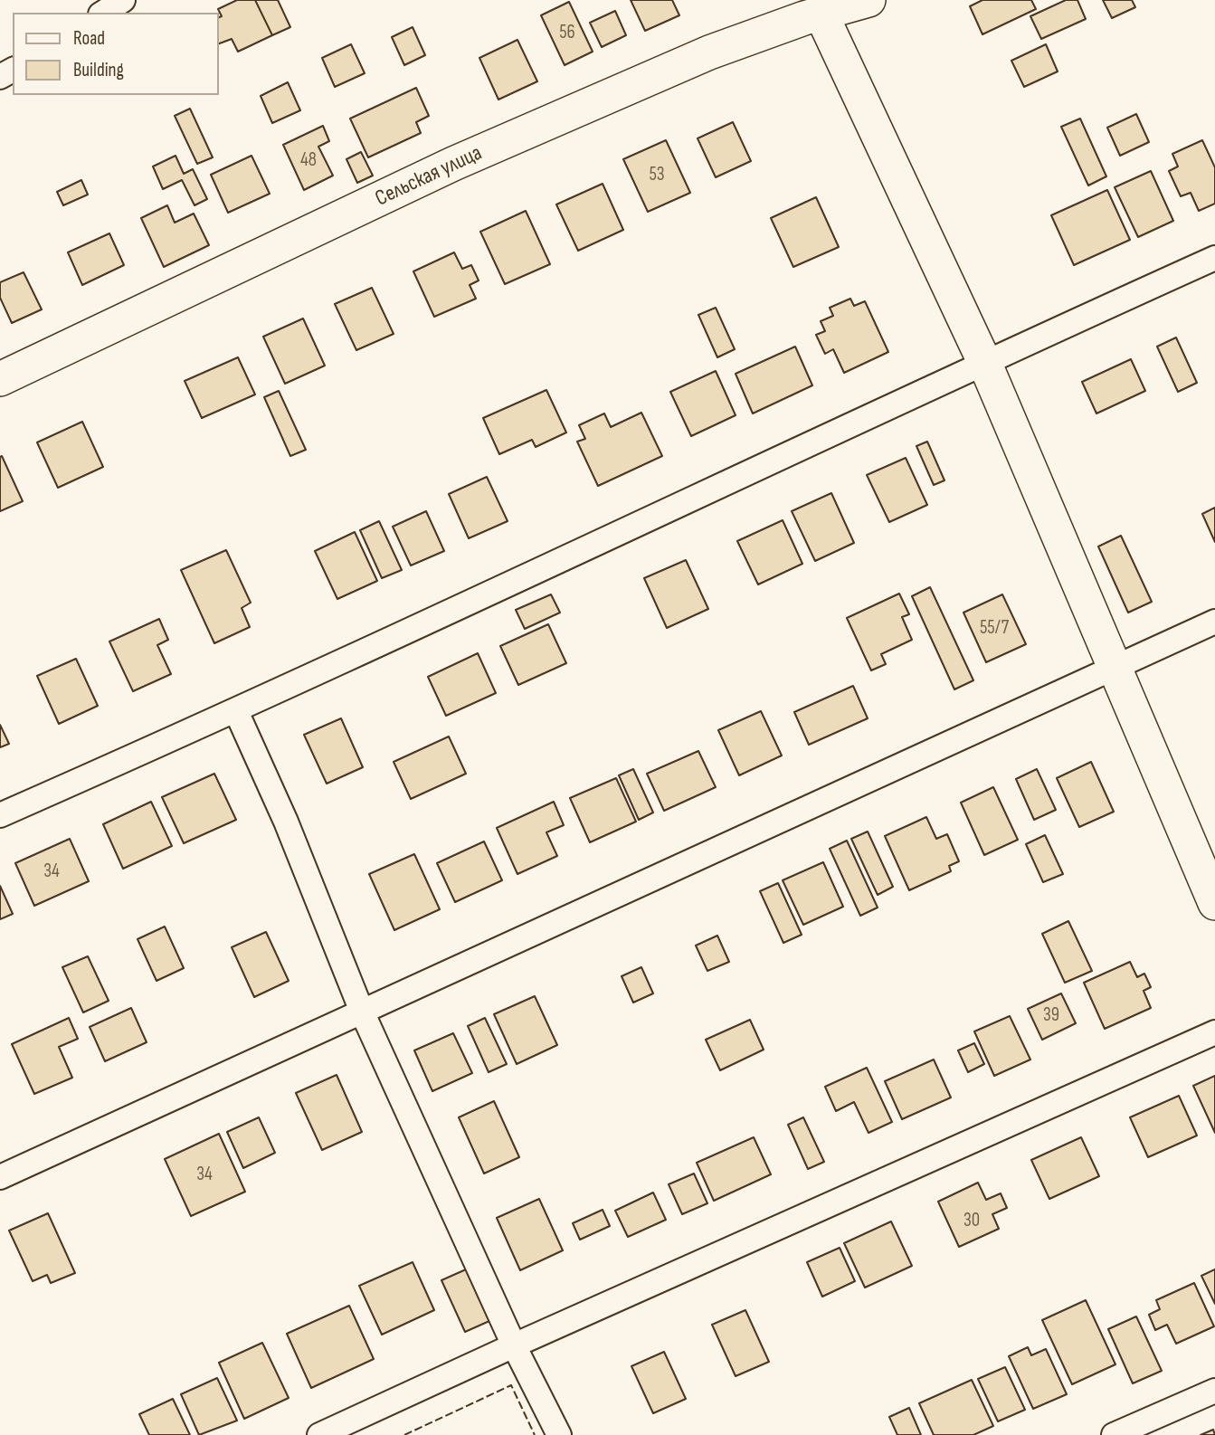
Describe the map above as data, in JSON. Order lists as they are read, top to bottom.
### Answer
{
  "streets": {
    "main road": ["Сельская улица"]
  },
  "house_numbers": [
    "56",
    "48",
    "53",
    "55/7",
    "34",
    "39",
    "34",
    "30"
  ],
  "legend": ["Road", "Building"]
}
